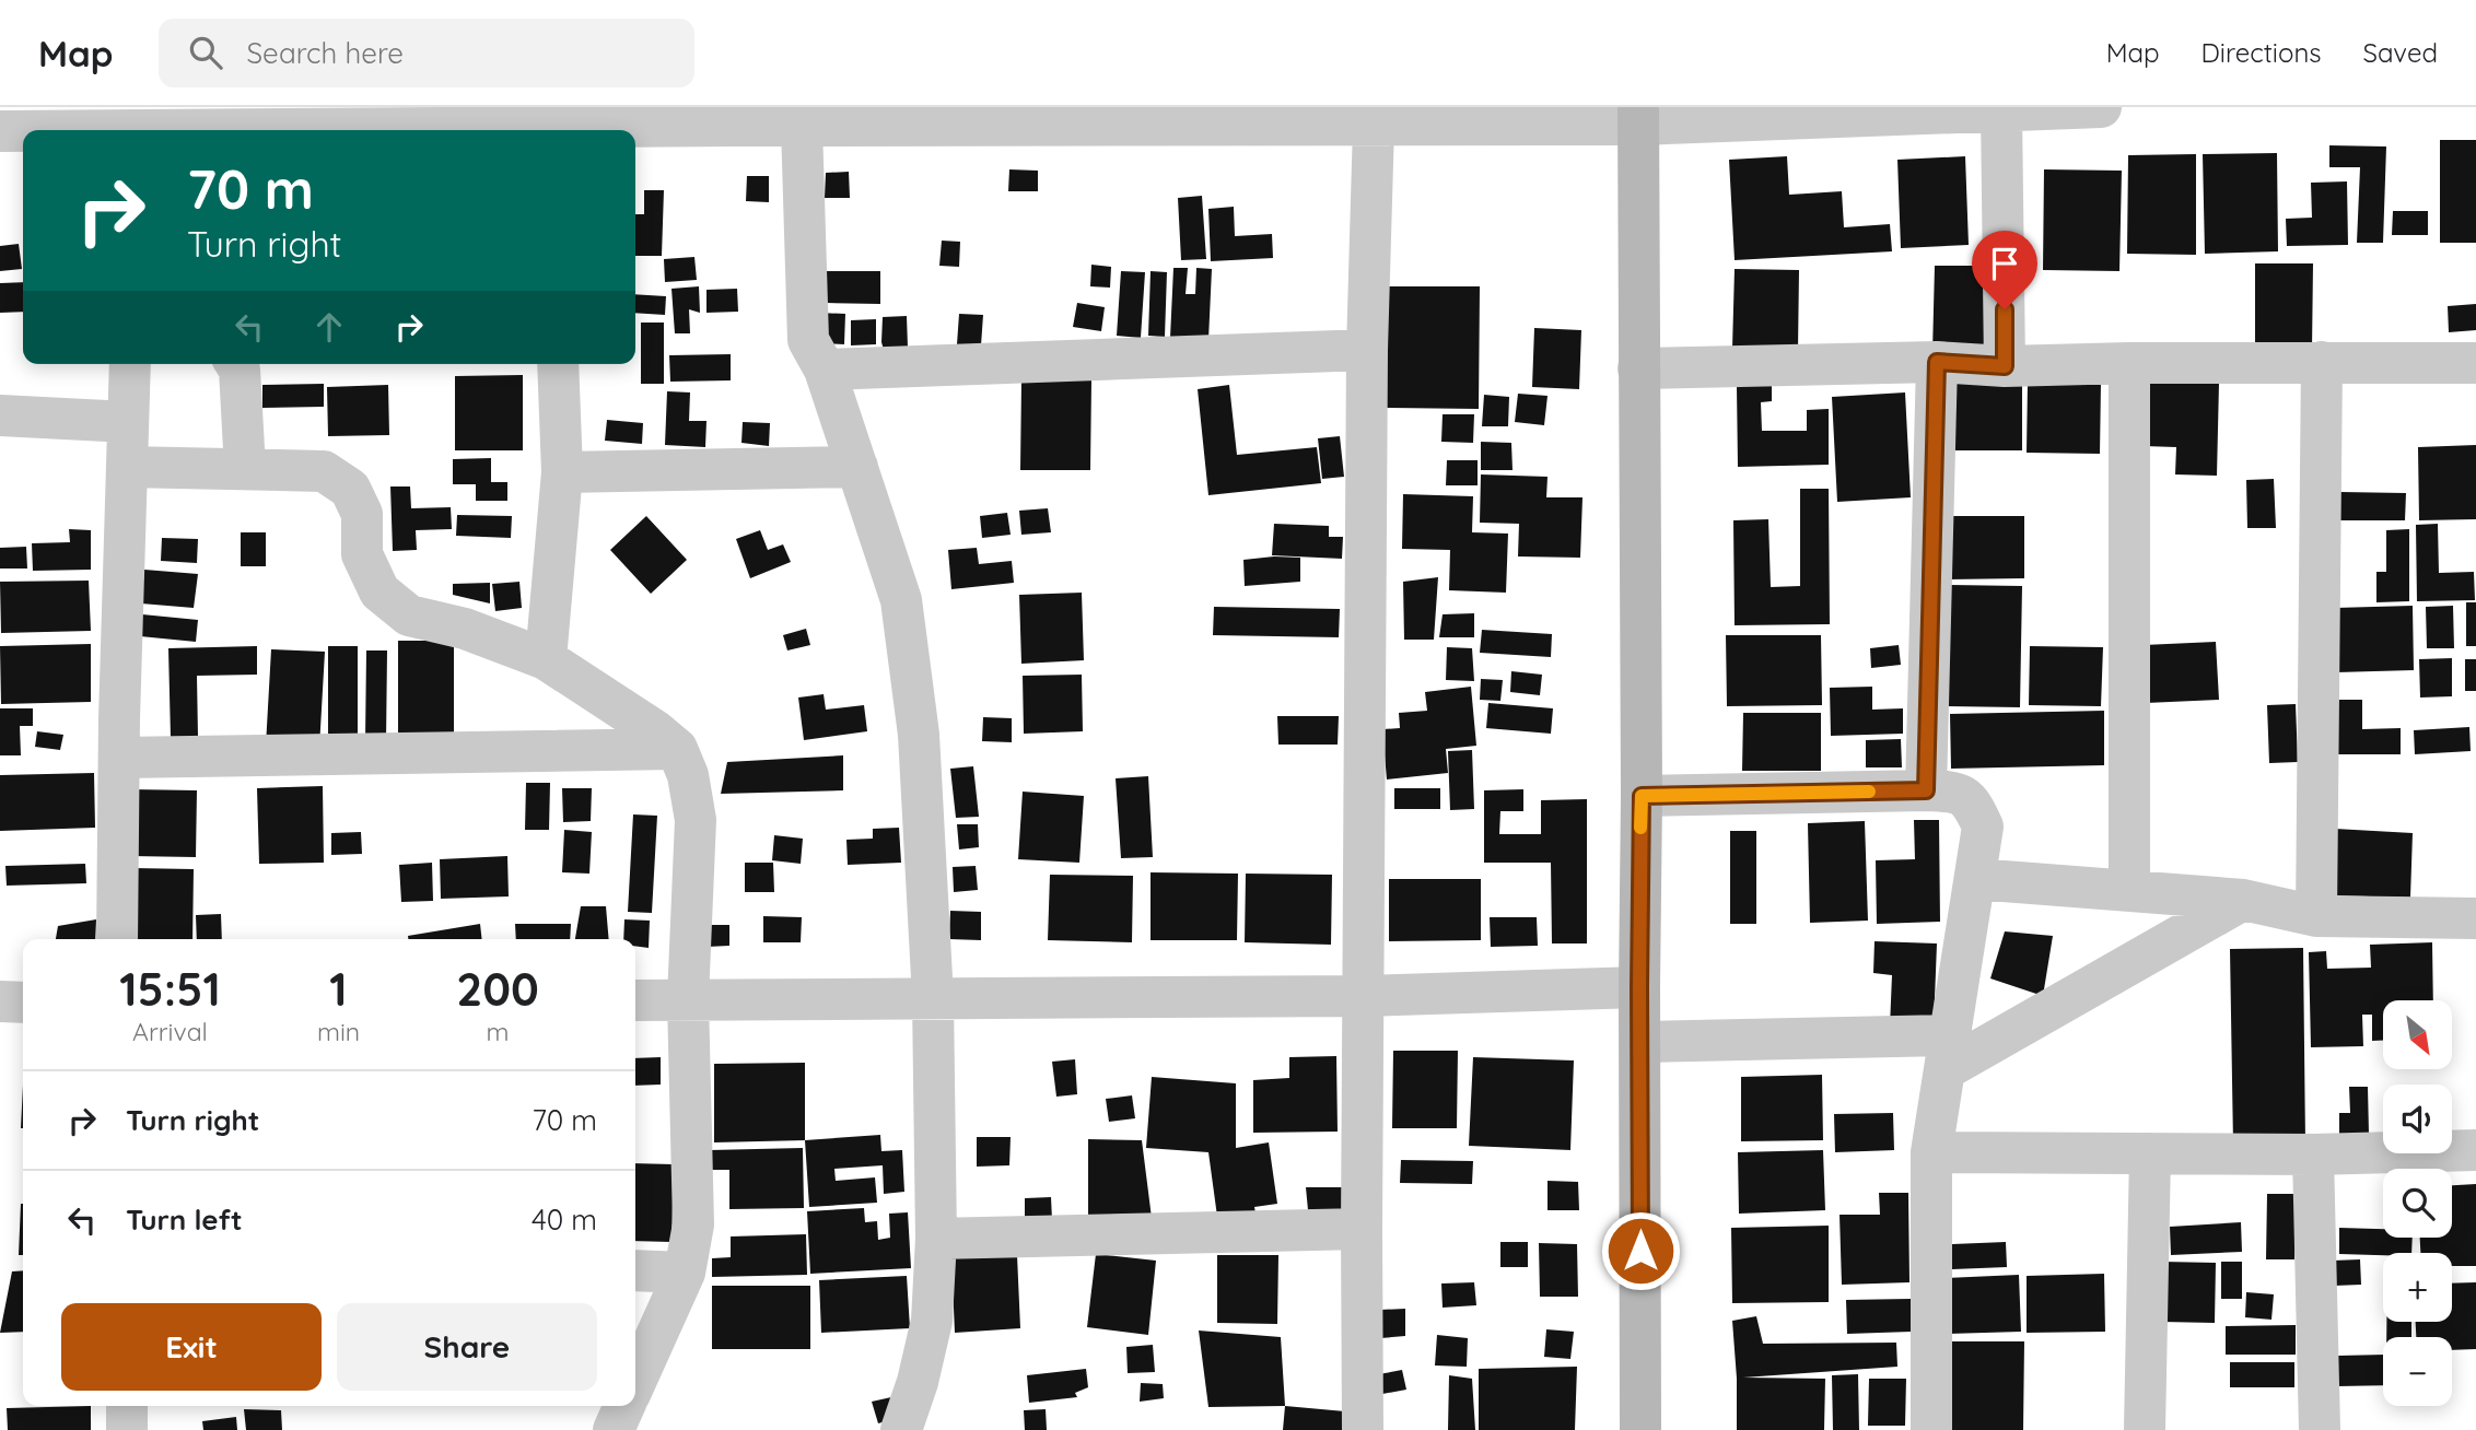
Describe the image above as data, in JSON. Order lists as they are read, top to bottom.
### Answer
{
  "north": "bottom right",
  "page": {
    "header": "Map",
    "search": "Search here",
    "nav": ["Map", "Directions", "Saved"],
    "turn": ["70 m", "Turn right"],
    "eta": [
      "15:51",
      "Arrival",
      "1",
      "min",
      "200",
      "m"
    ],
    "map_buttons": ["+", "−"],
    "list": [
      {
        "name": "Turn right",
        "value": "70 m"
      },
      {
        "name": "Turn left",
        "value": "40 m"
      }
    ],
    "buttons": ["Exit", "Share"]
  }
}
